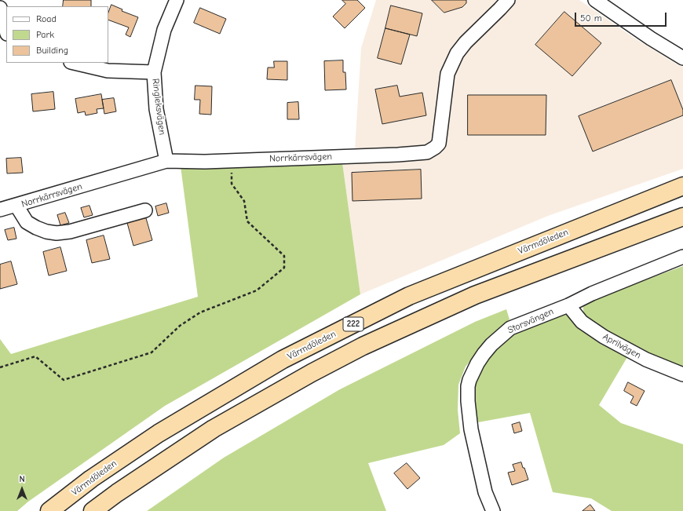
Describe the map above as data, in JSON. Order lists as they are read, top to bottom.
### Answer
{
  "streets": {
    "highway": ["Värmdöleden", "222"],
    "street": [
      "Ringleksvägen",
      "Norrkärrsvägen",
      "Storsvängen",
      "Aprilvägen"
    ]
  },
  "crossings": [
    ["Ringleksvägen", "Norrkärrsvägen"],
    ["Storsvängen", "Aprilvägen"]
  ],
  "legend": ["Road", "Park", "Building"],
  "scale_bar": "50 m",
  "north": "top"
}
